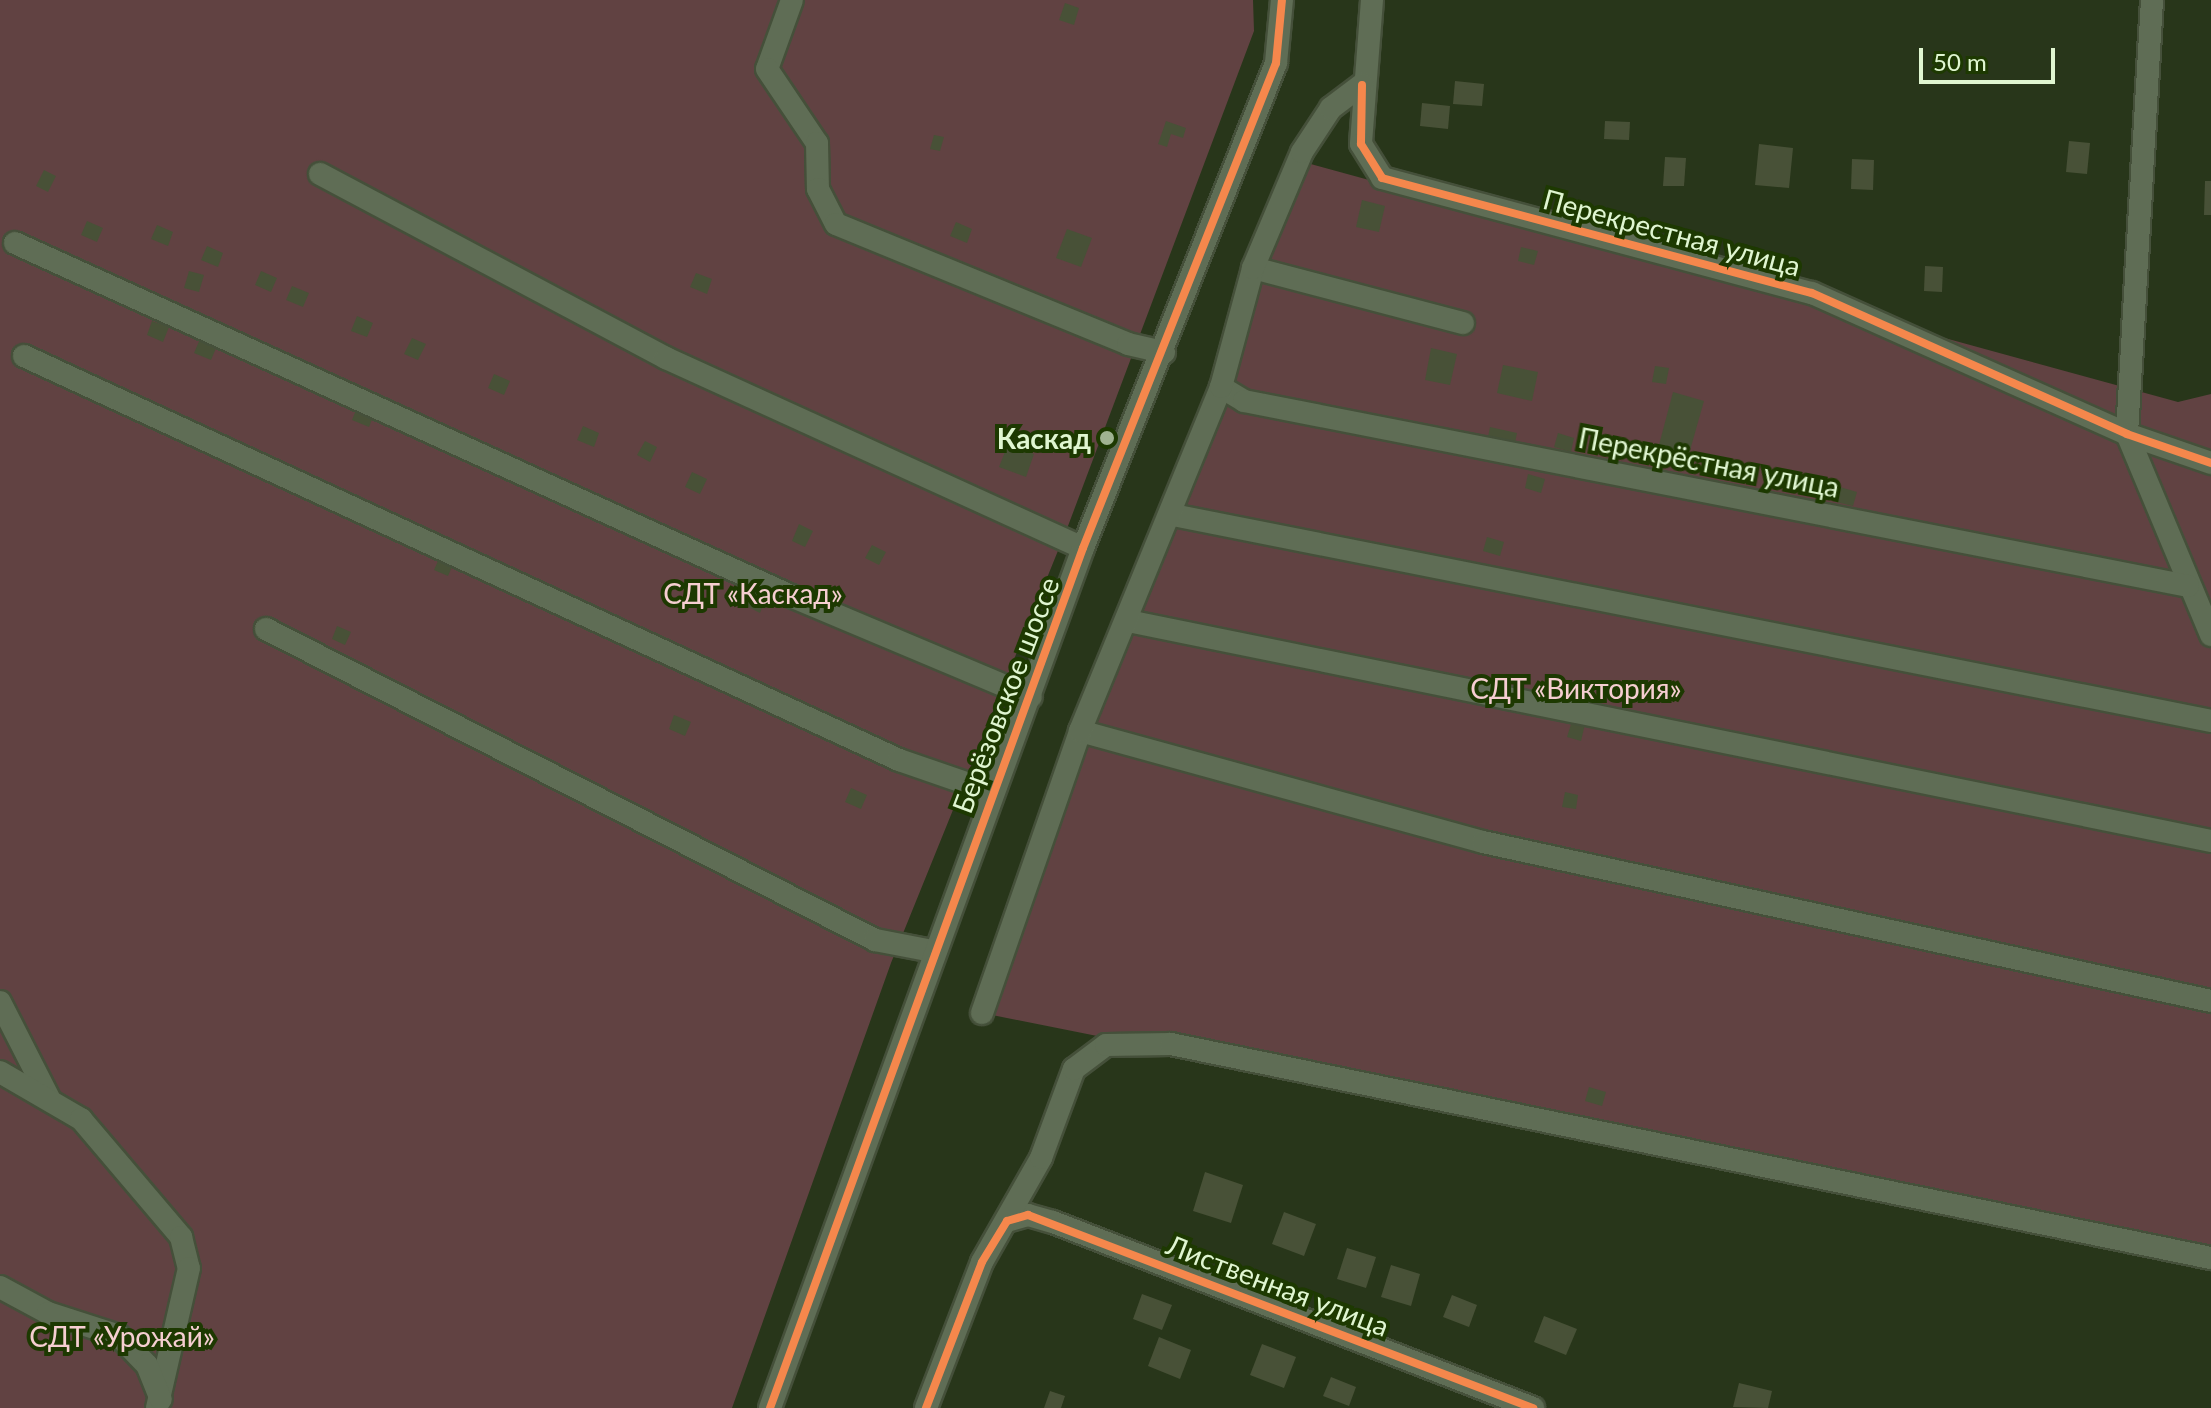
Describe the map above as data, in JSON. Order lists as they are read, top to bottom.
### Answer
{
  "streets": {
    "street": [
      "Перекрестная улица",
      "Перекрёстная улица",
      "Берёзовское шоссе",
      "Лиственная улица"
    ]
  },
  "parks": ["СДТ «Каскад»", "СДТ «Виктория»", "СДТ «Урожай»"],
  "places": ["Каскад"],
  "scale_bar": "50 m"
}
